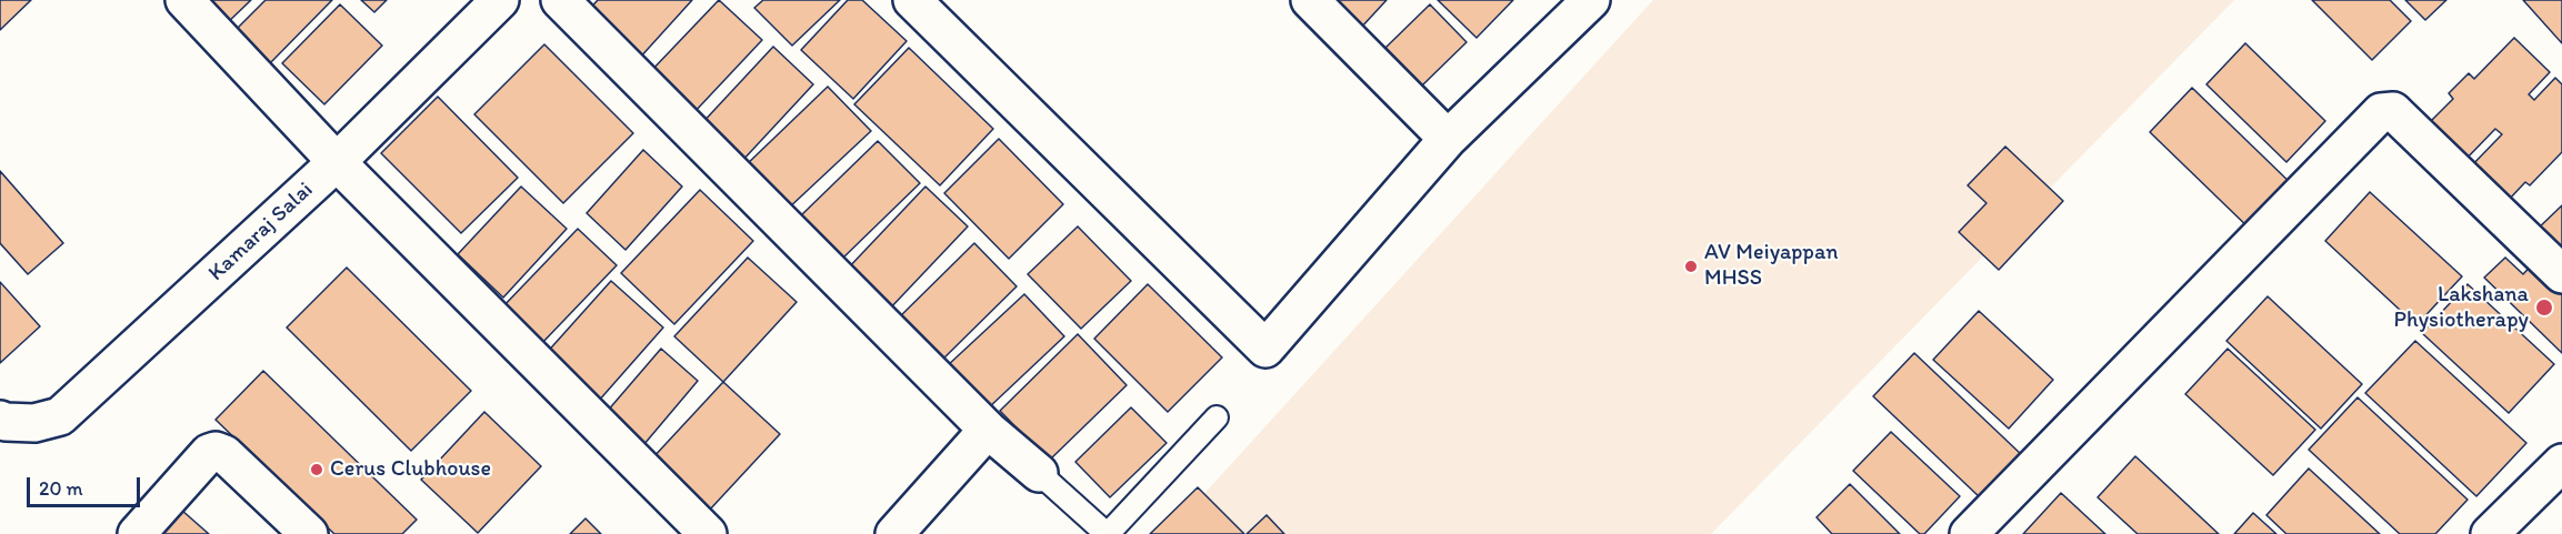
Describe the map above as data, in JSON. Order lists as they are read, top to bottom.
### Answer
{
  "streets": {
    "street": ["Kamaraj Salai"]
  },
  "places": ["AV Meiyappan MHSS", "Lakshana Physiotherapy", "Cerus Clubhouse"],
  "scale_bar": "20 m"
}
